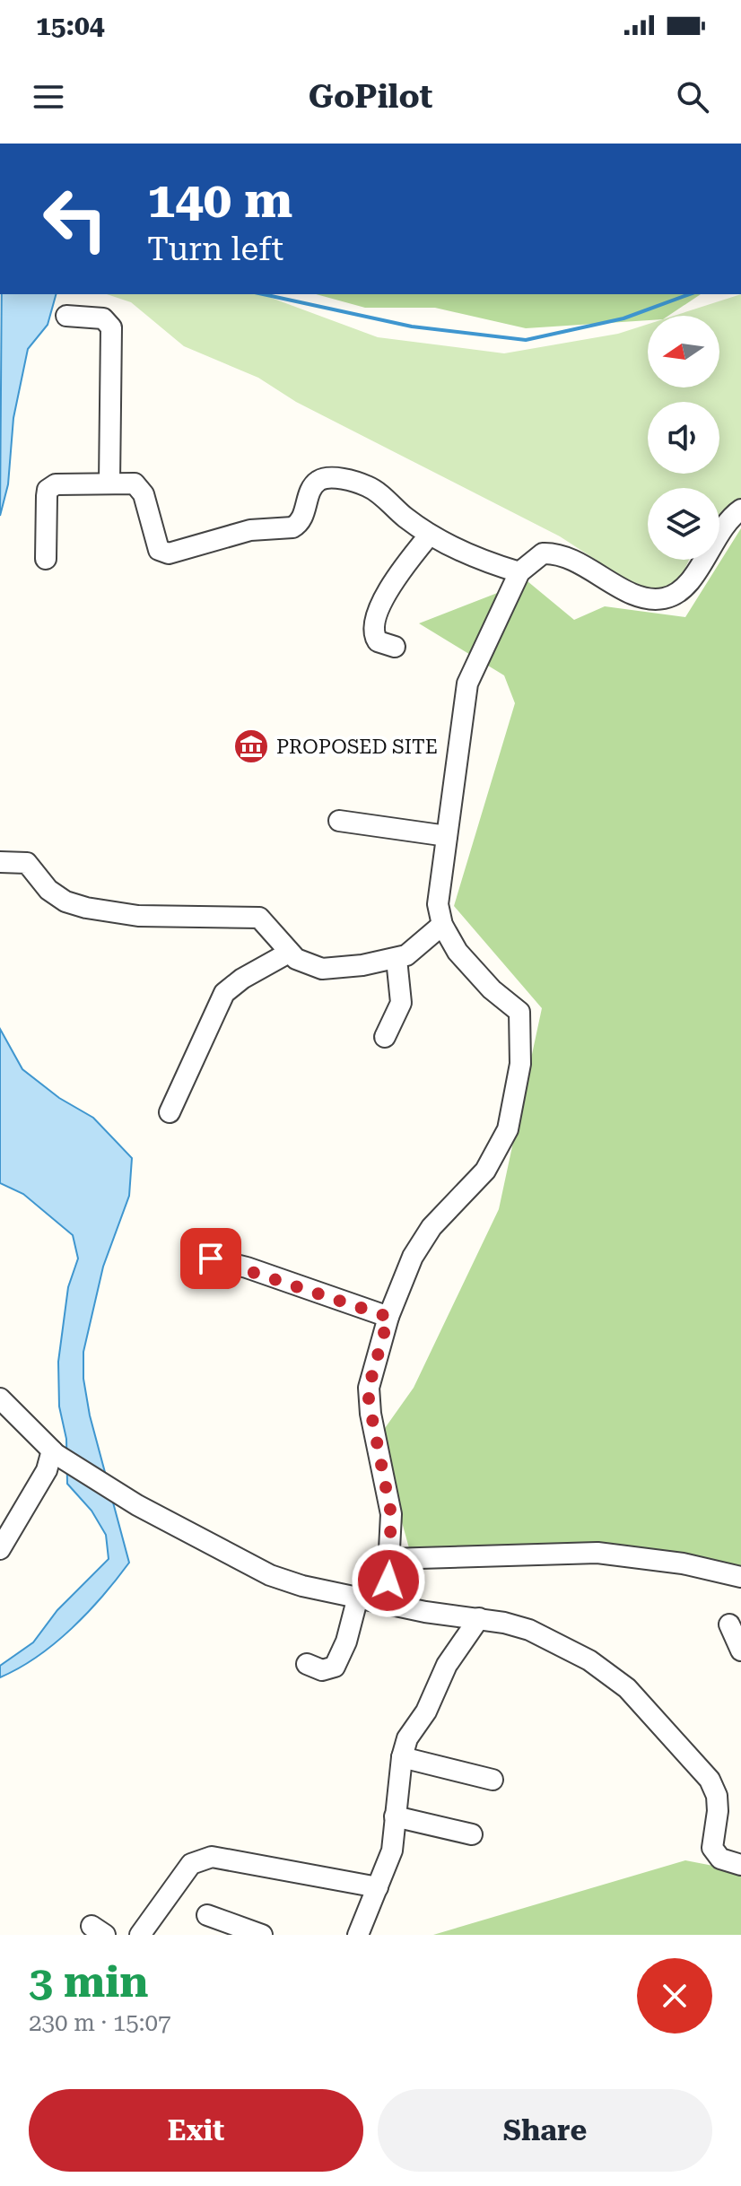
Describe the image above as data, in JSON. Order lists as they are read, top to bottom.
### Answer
{
  "places": {
    "museum": ["PROPOSED SITE"]
  },
  "north": "left",
  "page": {
    "status": "15:04",
    "header": "GoPilot",
    "turn": ["140 m", "Turn left"],
    "heading": ["3 min", "230 m · 15:07"],
    "buttons": ["Exit", "Share"]
  }
}
